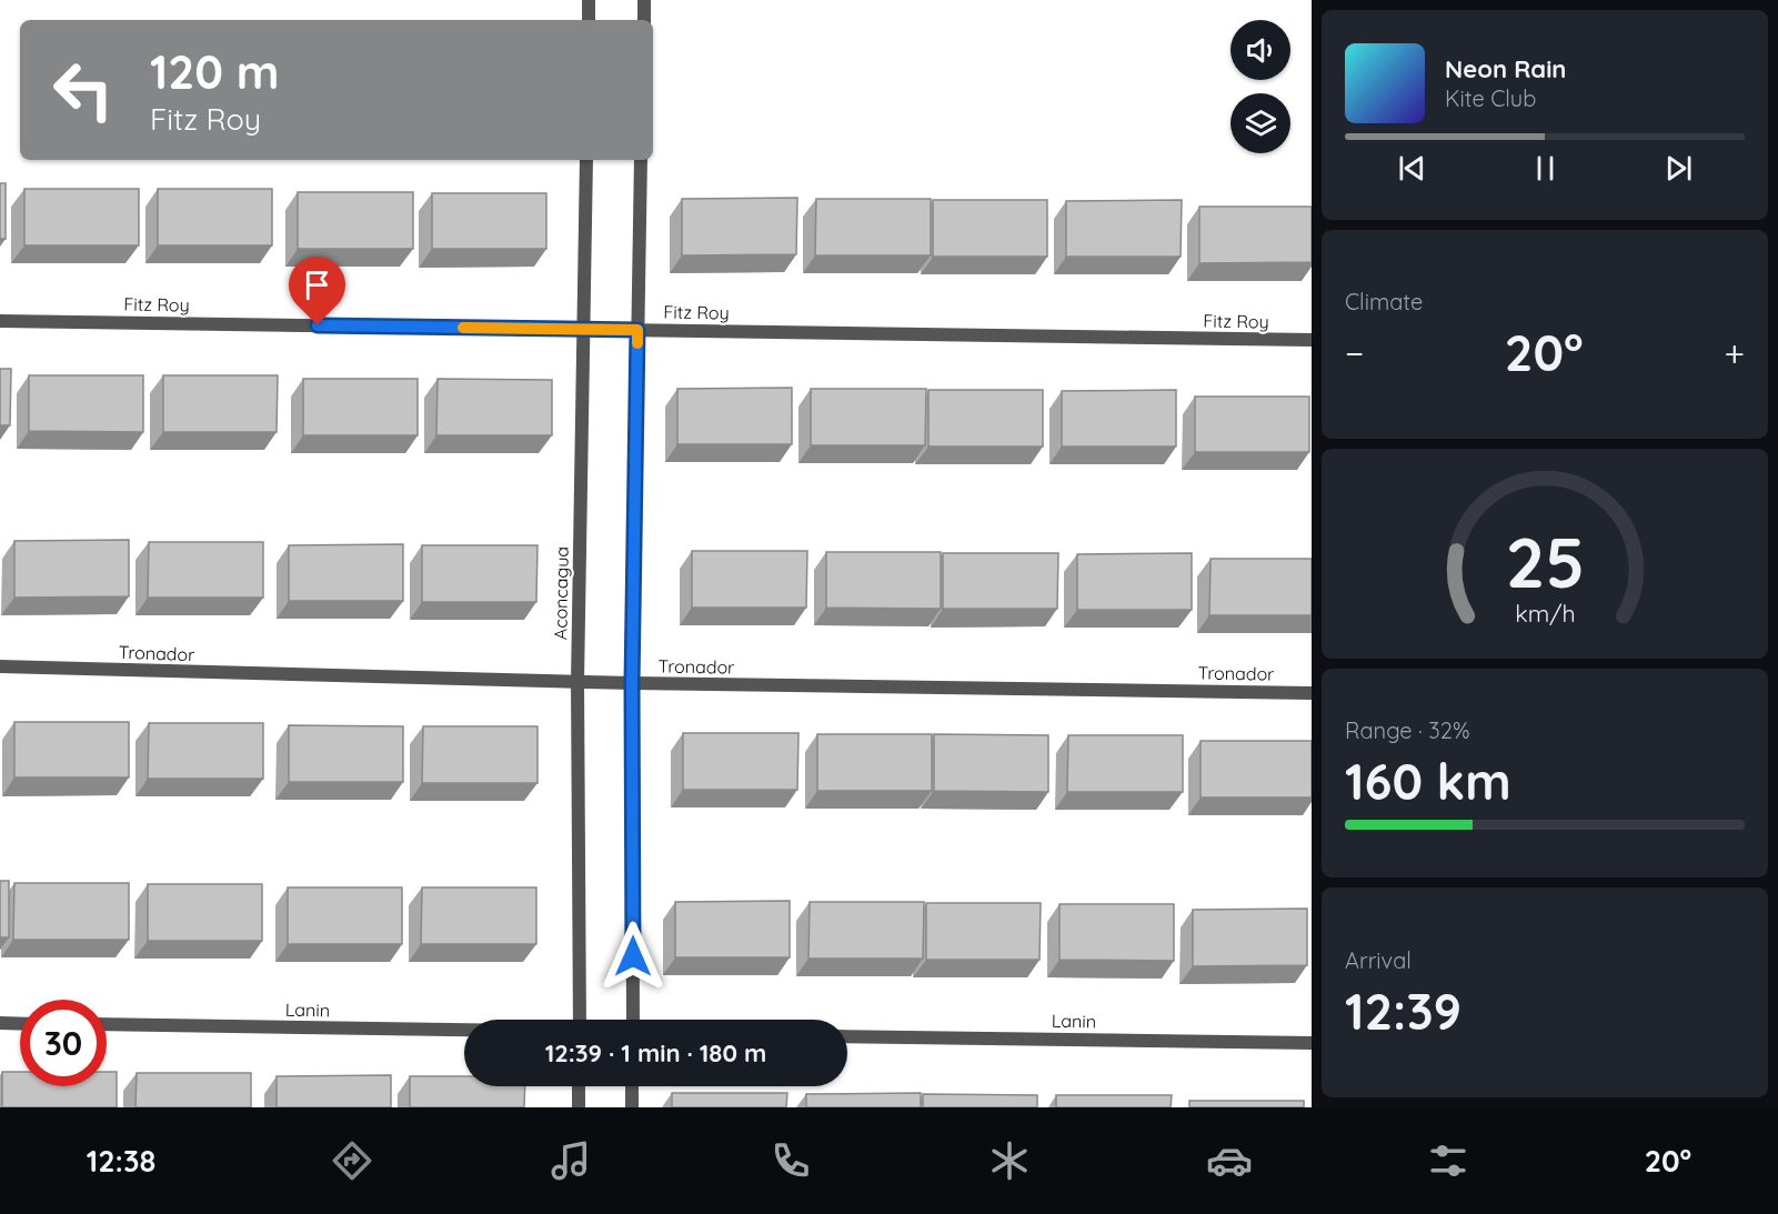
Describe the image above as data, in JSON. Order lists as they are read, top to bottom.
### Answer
{
  "streets": {
    "street": [
      "Fitz Roy",
      "Aconcagua",
      "Tronador",
      "Lanin"
    ]
  },
  "crossings": [
    ["Fitz Roy", "Aconcagua"],
    ["Aconcagua", "Tronador"]
  ],
  "page": {
    "turn": ["120 m", "Fitz Roy"],
    "song": ["Neon Rain", "Kite Club"],
    "tile": [
      "Climate",
      ["Range · 32%", "160 km"],
      ["Arrival", "12:39"]
    ],
    "heat": ["−", "20°", "+"],
    "limit": "30",
    "trip": "12:39 · 1 min · 180 m",
    "tabs": ["12:38", "20°"],
    "gauge": ["25", "km/h"]
  }
}
